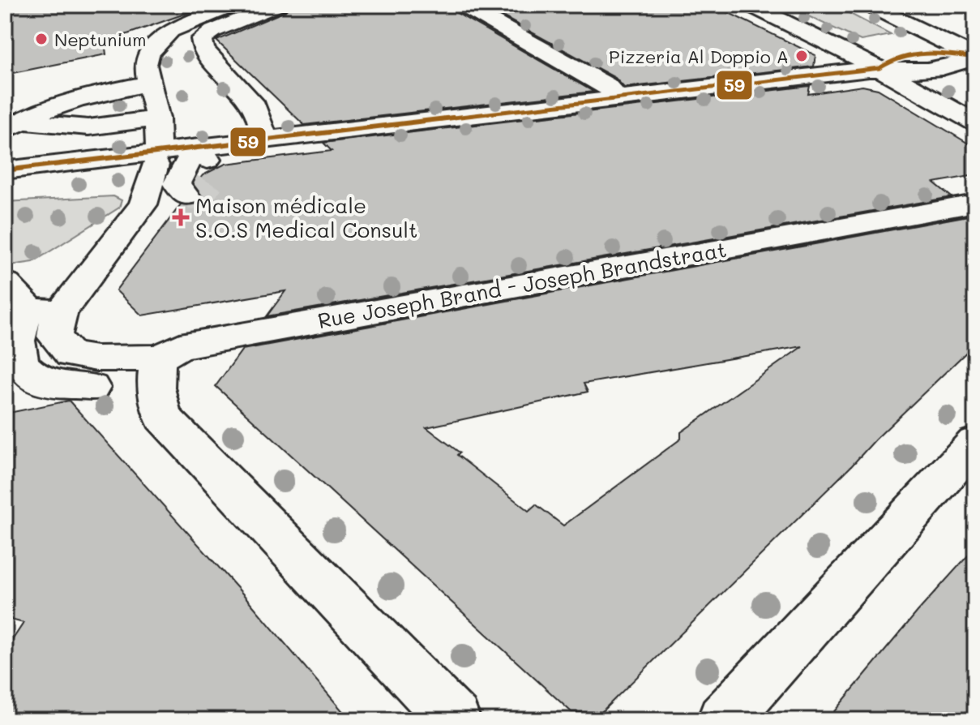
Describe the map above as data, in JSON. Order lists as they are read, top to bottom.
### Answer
{
  "streets": {
    "street": ["Rue Joseph Brand - Joseph Brandstraat"]
  },
  "places": {
    "other": ["Neptunium", "Pizzeria Al Doppio A"],
    "health": ["Maison médicale S.O.S Medical Consult"]
  },
  "lines": ["transit line 59"]
}
